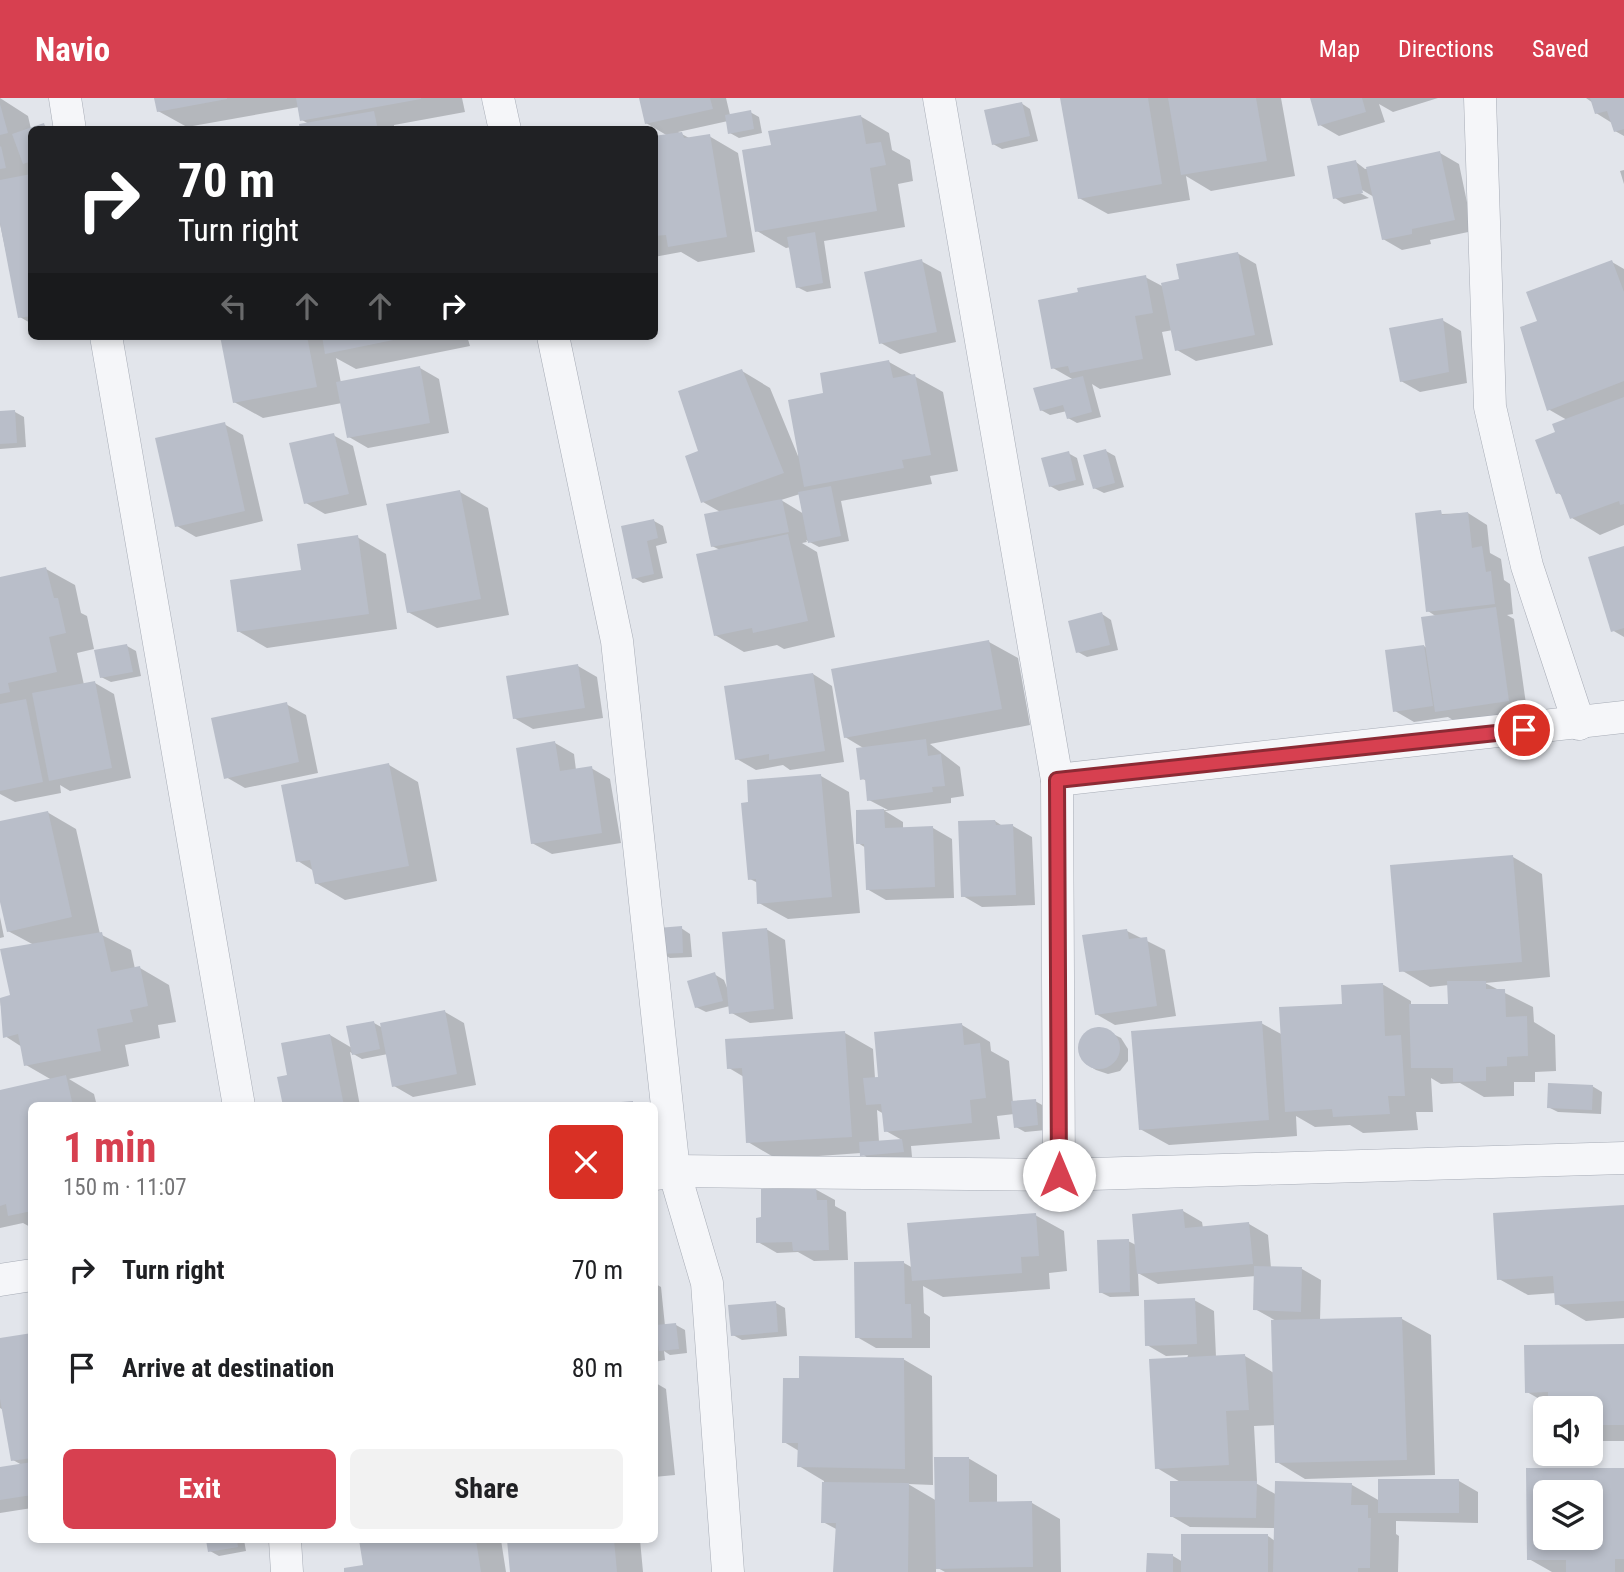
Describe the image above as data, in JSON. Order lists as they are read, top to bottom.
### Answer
{
  "page": {
    "header": "Navio",
    "nav": ["Map", "Directions", "Saved"],
    "turn": ["70 m", "Turn right"],
    "heading": ["1 min", "150 m · 11:07"],
    "list": [
      {
        "name": "Turn right",
        "value": "70 m"
      },
      {
        "name": "Arrive at destination",
        "value": "80 m"
      }
    ],
    "buttons": ["Exit", "Share"]
  }
}
